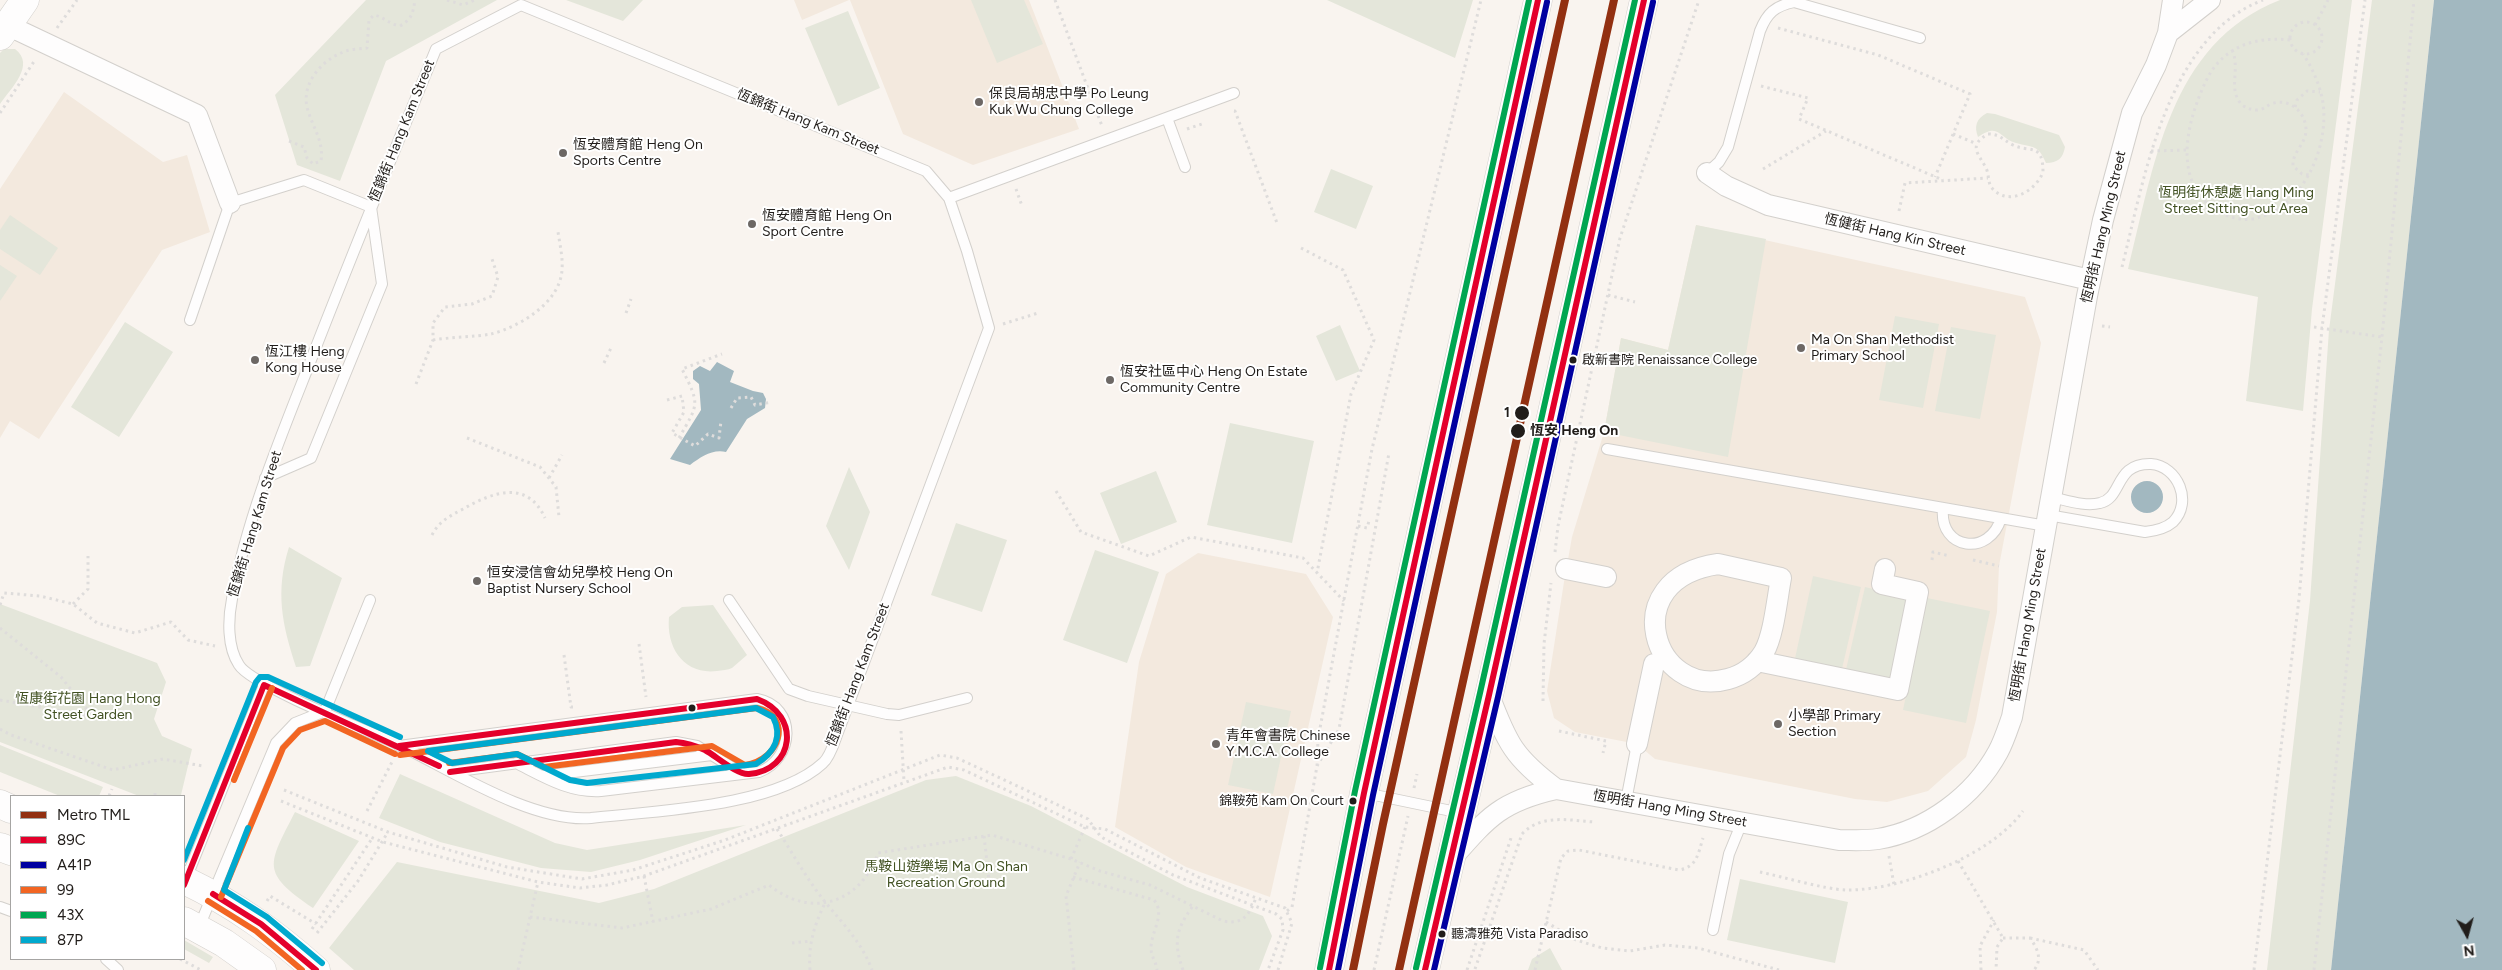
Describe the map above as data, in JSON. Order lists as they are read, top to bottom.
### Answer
{
  "streets": {
    "street": ["恆明街 Hang Ming Street", "恆健街 Hang Kin Street"],
    "lane": ["恆錦街 Hang Kam Street"]
  },
  "crossings": [
    ["恆明街 Hang Ming Street", "恆健街 Hang Kin Street"]
  ],
  "parks": ["恆明街休憩處 Hang Ming Street Sitting-out Area", "恆康街花園 Hang Hong Street Garden", "馬鞍山遊樂場 Ma On Shan Recreation Ground"],
  "places": [
    "保良局胡忠中學 Po Leung Kuk Wu Chung College",
    "恆安體育館 Heng On Sports Centre",
    "恆安體育館 Heng On Sport Centre",
    "Ma On Shan Methodist Primary School",
    "恆江樓 Heng Kong House",
    "啟新書院 Renaissance College",
    "恆安社區中心 Heng On Estate Community Centre",
    "1",
    "恆安 Heng On",
    "恒安浸信會幼兒學校 Heng On Baptist Nursery School",
    "小學部 Primary Section",
    "青年會書院 Chinese Y.M.C.A. College",
    "錦鞍苑 Kam On Court",
    "聽濤雅苑 Vista Paradiso"
  ],
  "lines": [
    "metro line TML",
    "transit line 89C",
    "transit line 43X",
    "transit line A41P",
    "transit line 87P",
    "transit line 99"
  ],
  "legend": [
    "Metro TML",
    "89C",
    "A41P",
    "99",
    "43X",
    "87P"
  ],
  "north": "bottom"
}
